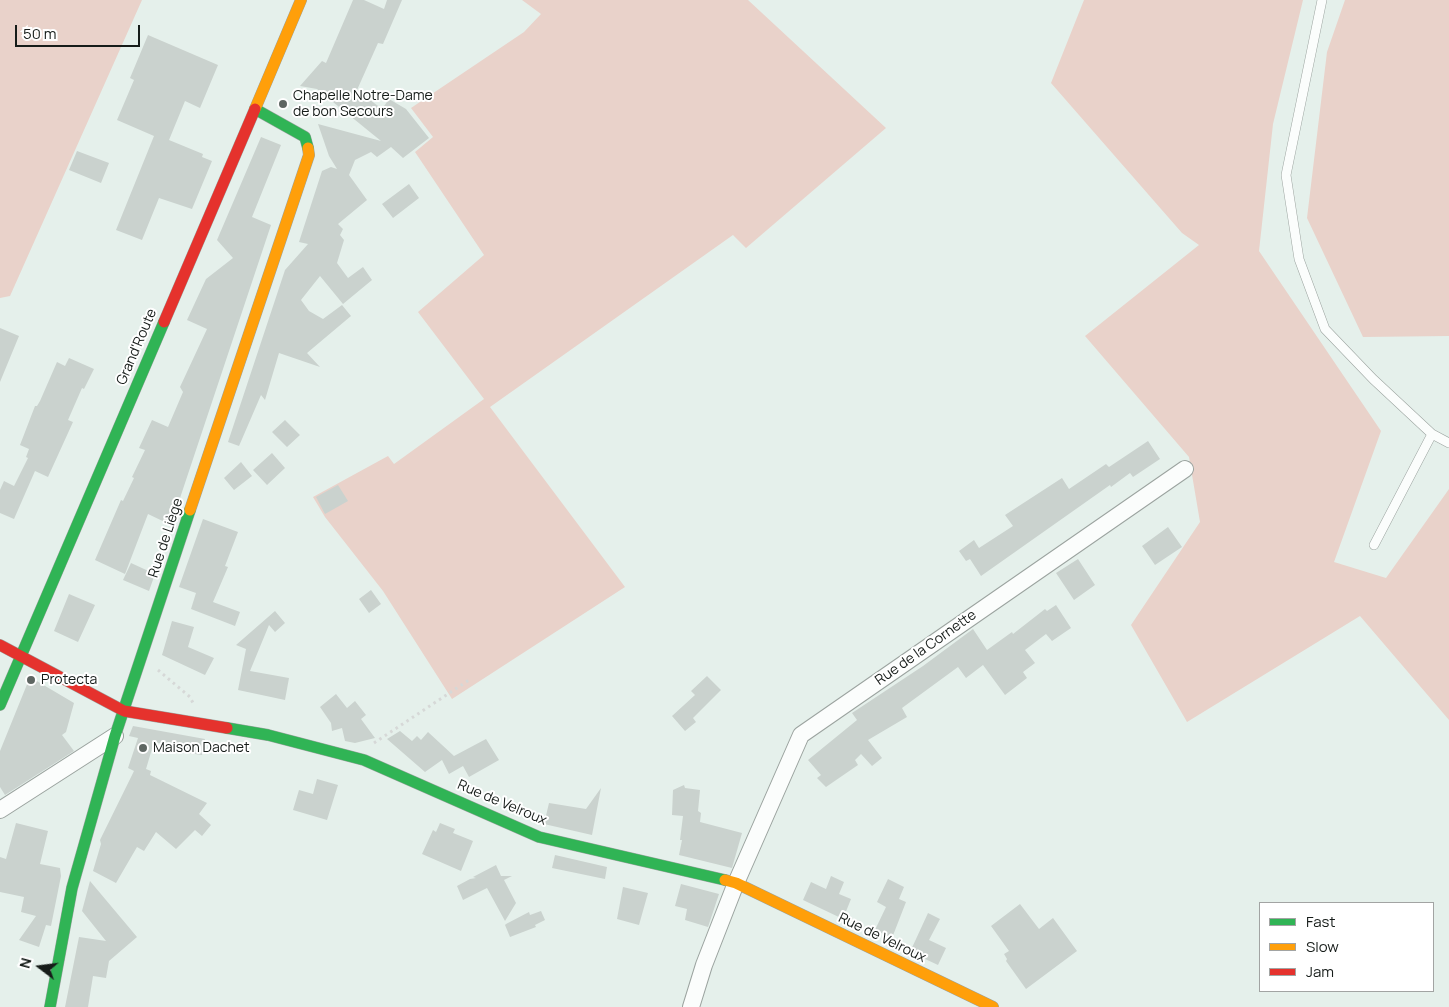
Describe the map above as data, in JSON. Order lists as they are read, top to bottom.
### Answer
{
  "streets": {
    "street": [
      "Grand'Route",
      "Rue de Liège",
      "Rue de la Cornette",
      "Rue de Velroux"
    ]
  },
  "crossings": [
    ["Grand'Route", "Rue de Liège"],
    ["Grand'Route", "Rue de Velroux"],
    ["Rue de Liège", "Rue de Velroux"],
    ["Rue de la Cornette", "Rue de Velroux"]
  ],
  "places": ["Chapelle Notre-Dame de bon Secours", "Protecta", "Maison Dachet"],
  "legend": ["Fast", "Slow", "Jam"],
  "scale_bar": "50 m",
  "north": "left"
}
